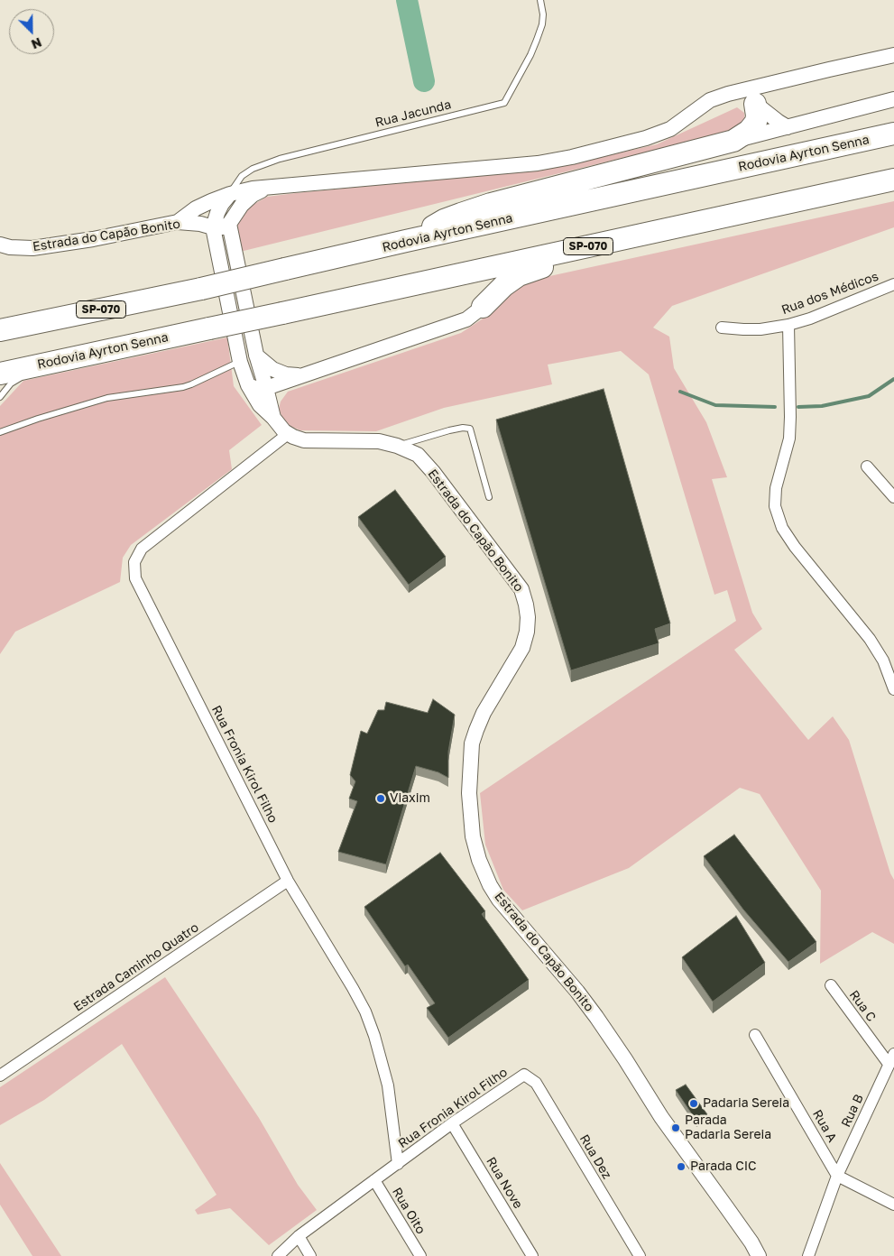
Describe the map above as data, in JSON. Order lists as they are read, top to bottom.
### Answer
{
  "streets": {
    "highway": ["Rodovia Ayrton Senna", "SP-070"],
    "street": [
      "Estrada do Capão Bonito",
      "Rua dos Médicos",
      "Rua Fronia Kirol Filho",
      "Estrada Caminho Quatro",
      "Rua C",
      "Rua B",
      "Rua A",
      "Rua Dez",
      "Rua Nove",
      "Rua Oito"
    ],
    "lane": ["Rua Jacunda"]
  },
  "crossings": [
    ["Estrada do Capão Bonito", "Rua Fronia Kirol Filho"],
    ["Rua Fronia Kirol Filho", "Estrada Caminho Quatro"],
    ["Rua Fronia Kirol Filho", "Rua Dez"],
    ["Rua Fronia Kirol Filho", "Rua Nove"],
    ["Rua Fronia Kirol Filho", "Rua Oito"],
    ["Rua C", "Rua B"],
    ["Rua B", "Rua A"]
  ],
  "places": [
    "Viaxim",
    "Padaria Sereia",
    "Parada Padaria Sereia",
    "Parada CIC"
  ],
  "north": "bottom right"
}
